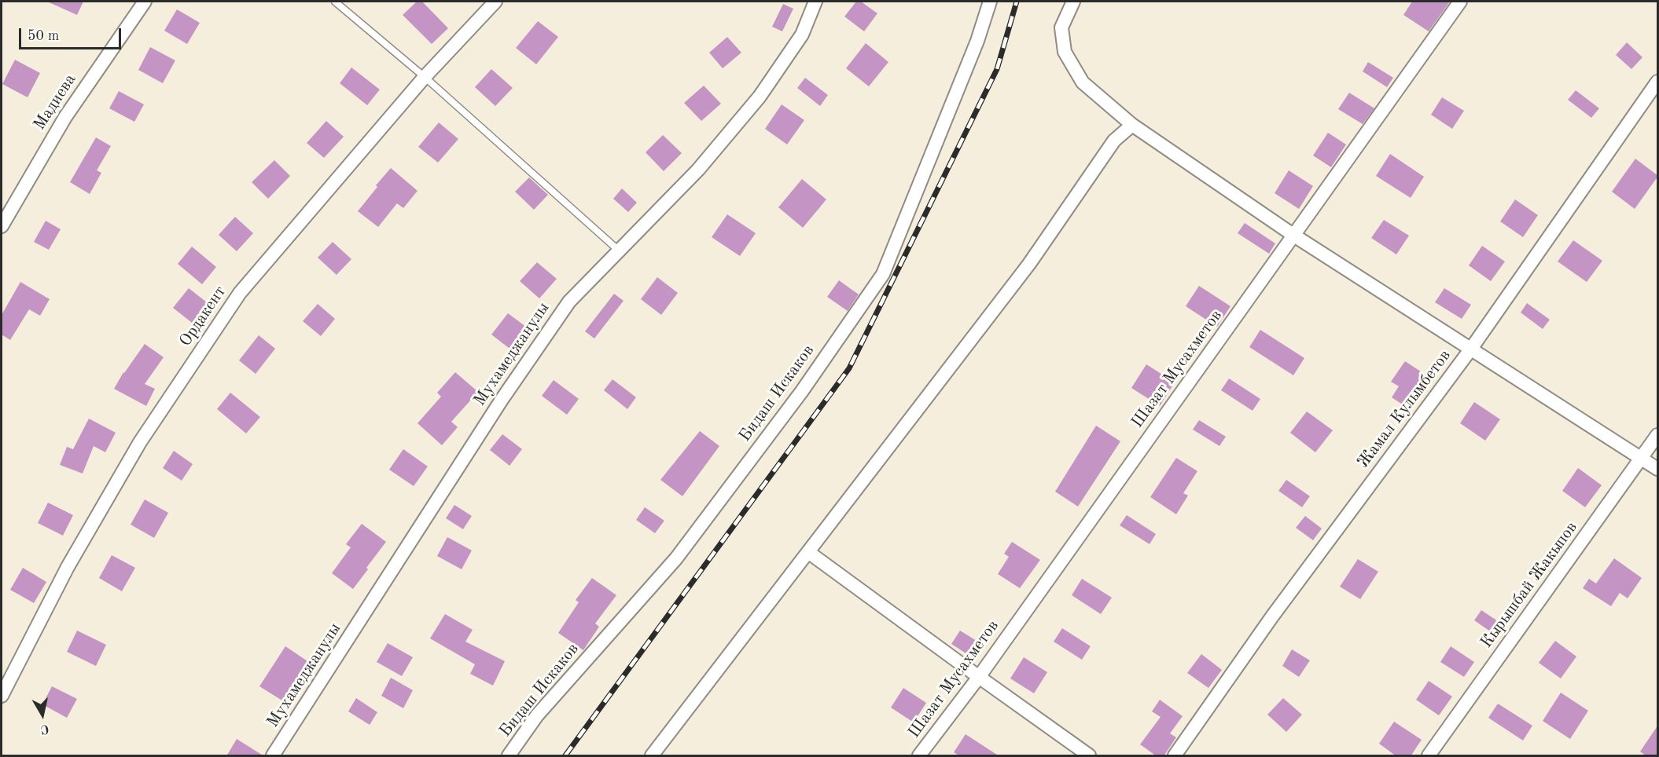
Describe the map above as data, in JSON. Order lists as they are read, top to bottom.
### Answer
{
  "streets": {
    "street": [
      "Мадиева",
      "Ордакент",
      "Мухамеджанулы",
      "Шазат Мусахметов",
      "Бидаш Искаков",
      "Жамал Кулымбетов",
      "Кырышбай Жакыпов"
    ]
  },
  "scale_bar": "50 m",
  "north": "bottom"
}
